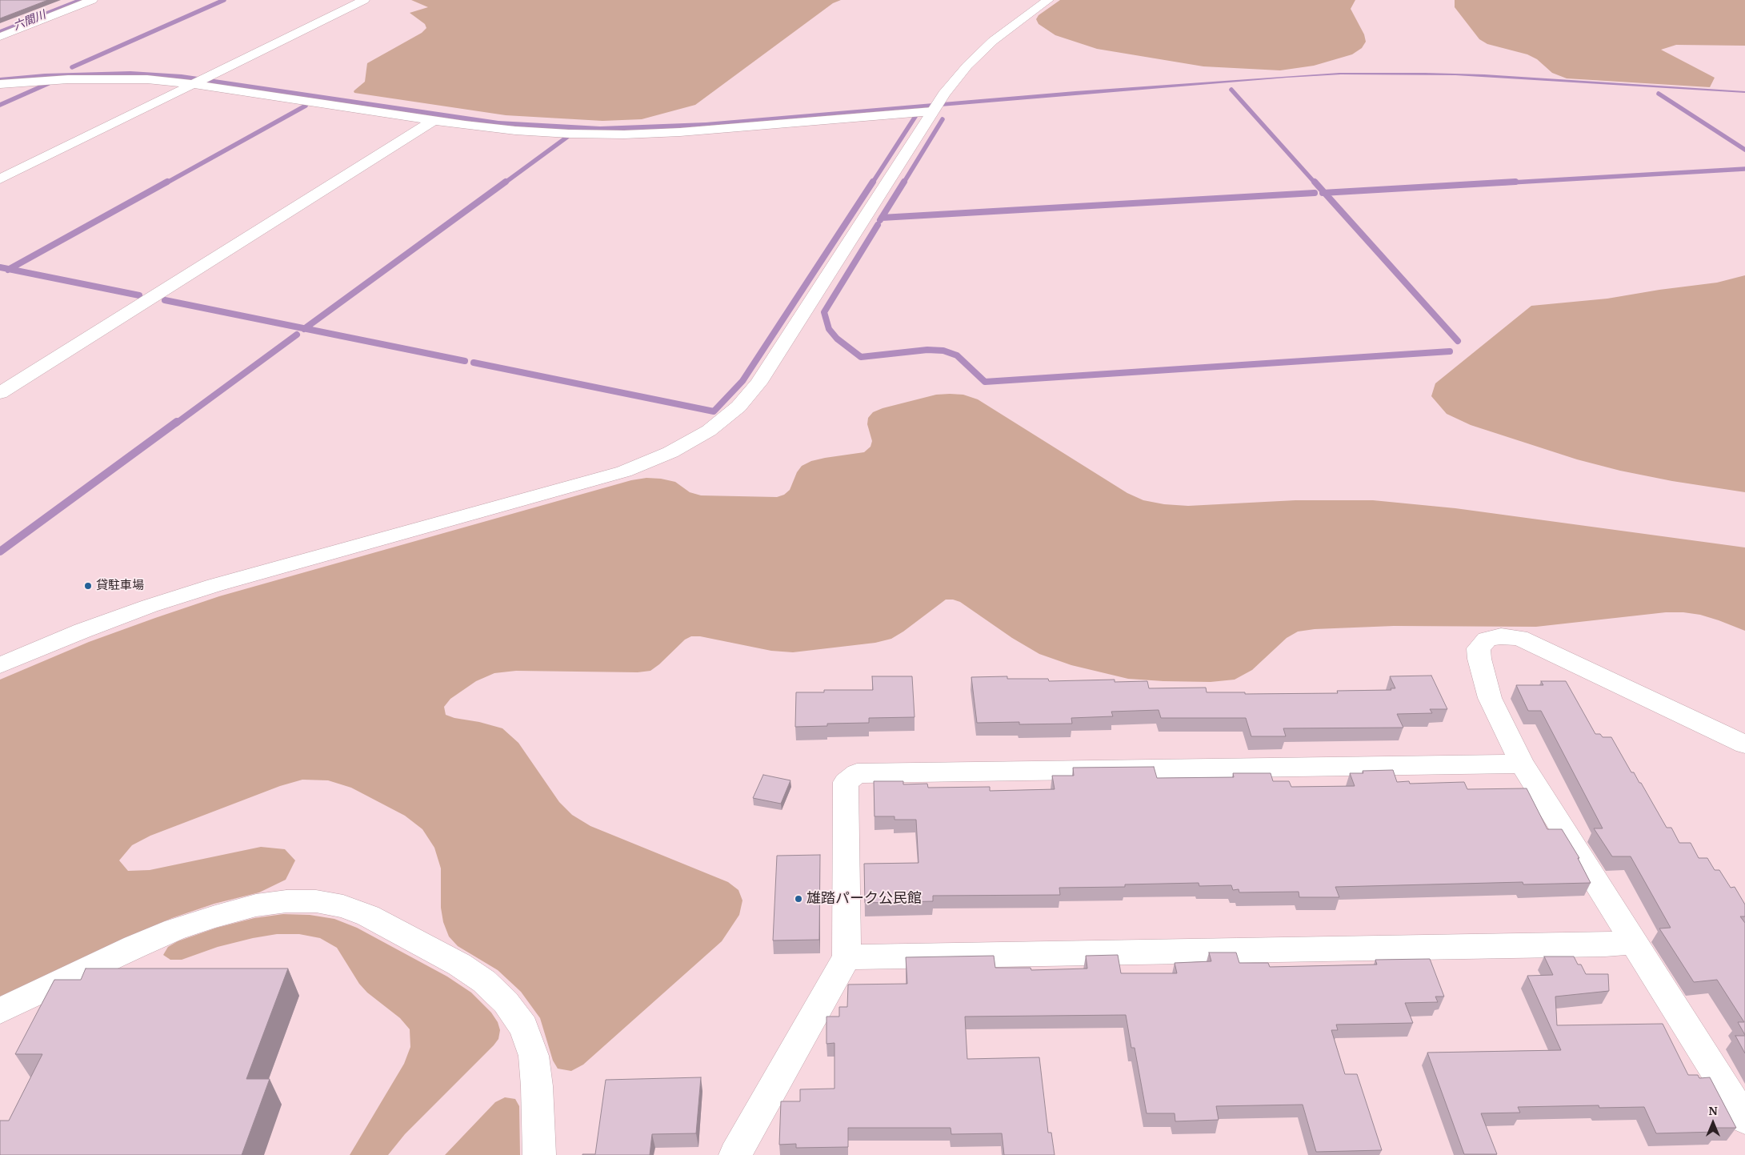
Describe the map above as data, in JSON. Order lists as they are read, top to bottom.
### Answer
{
  "water": ["六間川"],
  "places": ["貸駐車場", "雄踏パーク公民館"],
  "north": "top"
}
